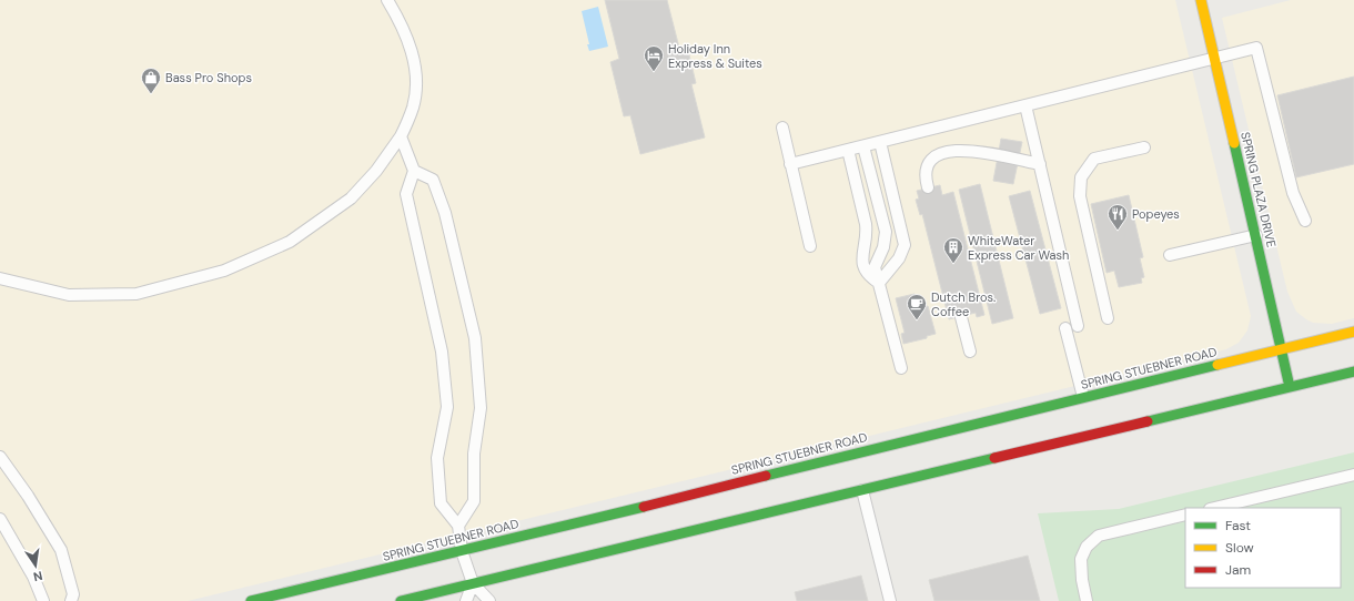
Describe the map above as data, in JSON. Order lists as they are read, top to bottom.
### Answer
{
  "streets": {
    "main road": ["SPRING PLAZA DRIVE", "SPRING STUEBNER ROAD"]
  },
  "crossings": [
    ["SPRING PLAZA DRIVE", "SPRING STUEBNER ROAD"]
  ],
  "places": {
    "hotel": ["Holiday Inn Express & Suites"],
    "shop": ["Bass Pro Shops"],
    "restaurant": ["Popeyes"],
    "building": ["WhiteWater Express Car Wash"],
    "cafe": ["Dutch Bros. Coffee"]
  },
  "legend": ["Fast", "Slow", "Jam"],
  "north": "bottom"
}
